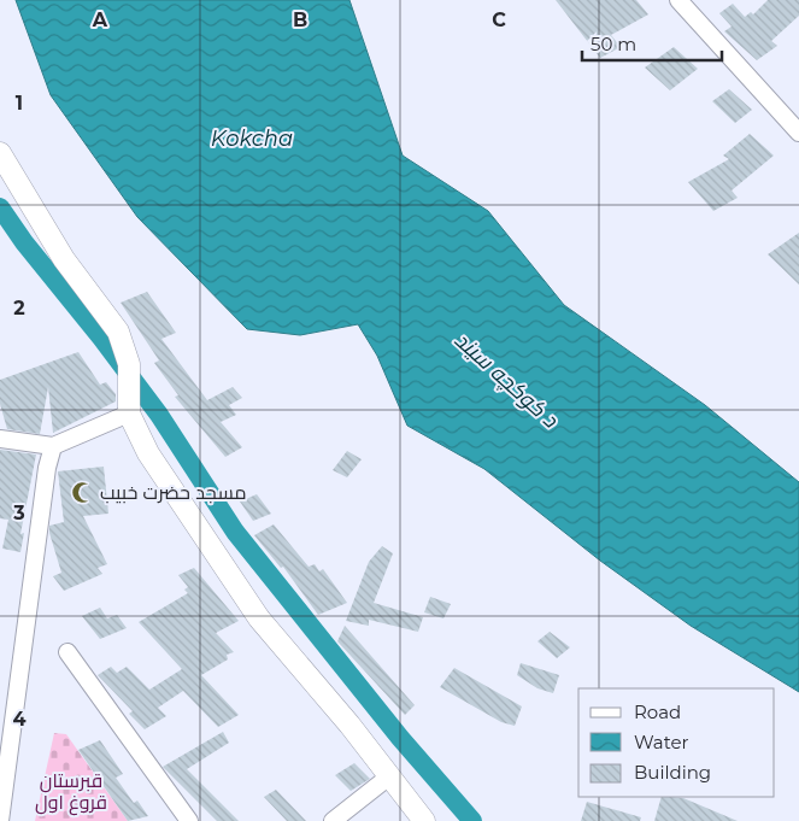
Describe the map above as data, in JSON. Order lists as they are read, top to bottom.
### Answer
{
  "water": ["Kokcha", "د کوکچه سیند"],
  "parks": ["قبرستان قروغ اول"],
  "places": {
    "mosque": ["مسجد حضرت خبیب"]
  },
  "legend": ["Road", "Water", "Building"],
  "scale_bar": "50 m",
  "grid": {
    "columns": ["A", "B", "C"],
    "rows": [
      "1",
      "2",
      "3",
      "4"
    ]
  }
}
